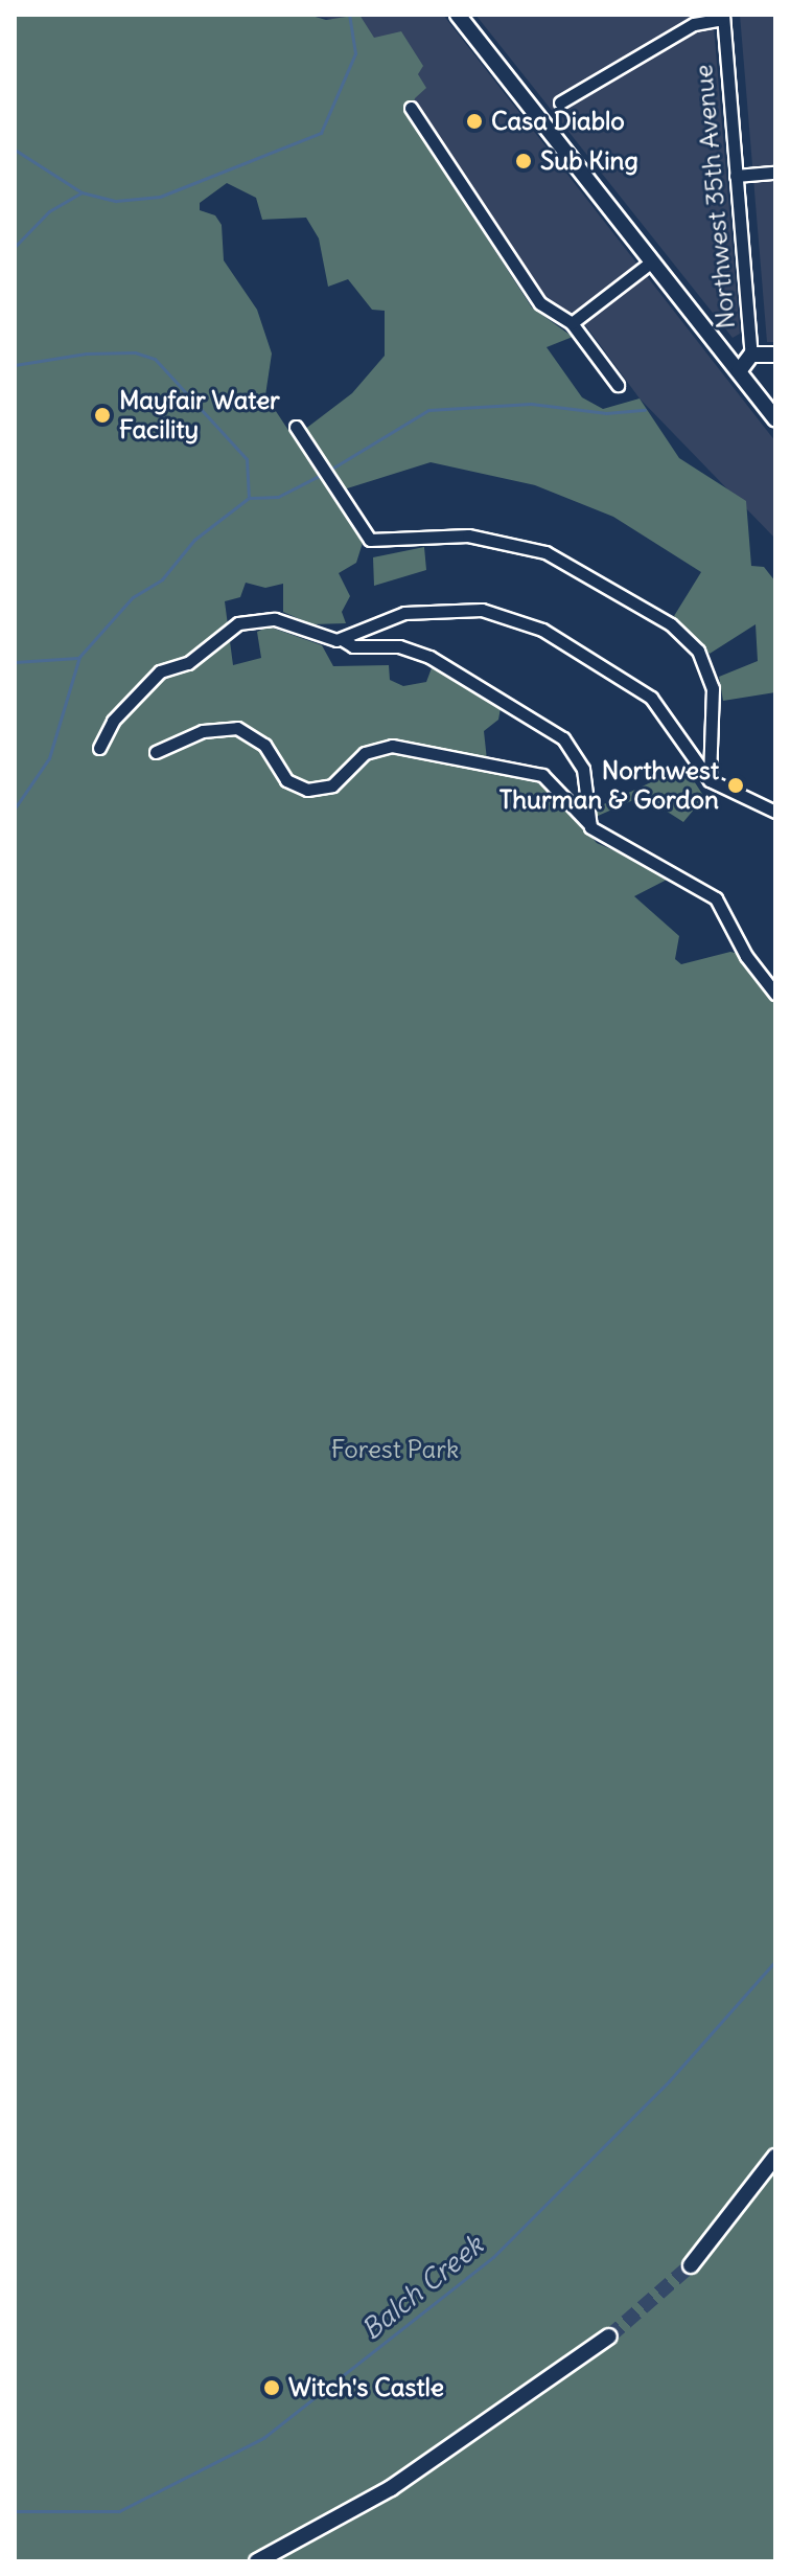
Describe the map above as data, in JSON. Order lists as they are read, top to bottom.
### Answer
{
  "streets": {
    "main road": ["Northwest 35th Avenue"]
  },
  "water": ["Balch Creek"],
  "parks": ["Forest Park"],
  "places": [
    "Casa Diablo",
    "Sub King",
    "Mayfair Water Facility",
    "Northwest Thurman & Gordon",
    "Witch's Castle"
  ]
}
